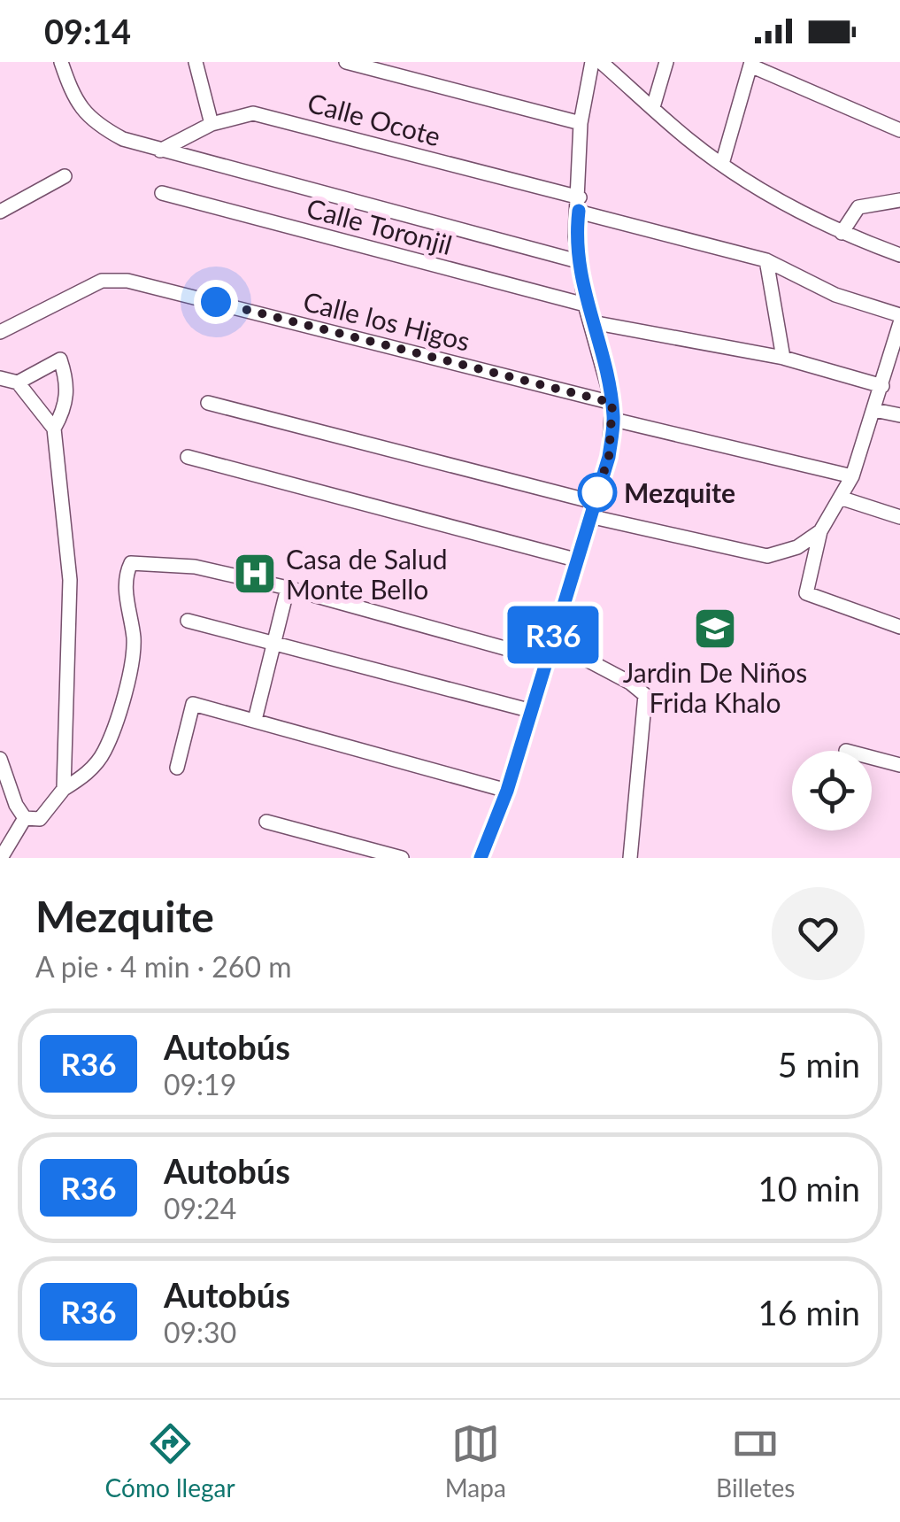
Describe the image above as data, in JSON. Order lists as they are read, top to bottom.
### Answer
{
  "streets": {
    "street": ["Calle Ocote", "Calle Toronjil", "Calle los Higos"]
  },
  "places": {
    "other": ["Mezquite"],
    "hospital": ["Casa de Salud Monte Bello"],
    "school or university": ["Jardin De Niños Frida Khalo"]
  },
  "lines": ["bus line R36"],
  "page": {
    "status": "09:14",
    "on_map": "R36",
    "heading": ["Mezquite", "A pie · 4 min · 260 m"],
    "list": [
      {
        "mark": "R36",
        "name": "Autobús",
        "note": "09:19",
        "value": "5 min"
      },
      {
        "mark": "R36",
        "name": "Autobús",
        "note": "09:24",
        "value": "10 min"
      },
      {
        "mark": "R36",
        "name": "Autobús",
        "note": "09:30",
        "value": "16 min"
      }
    ],
    "tabs": ["Cómo llegar", "Mapa", "Billetes"]
  }
}
